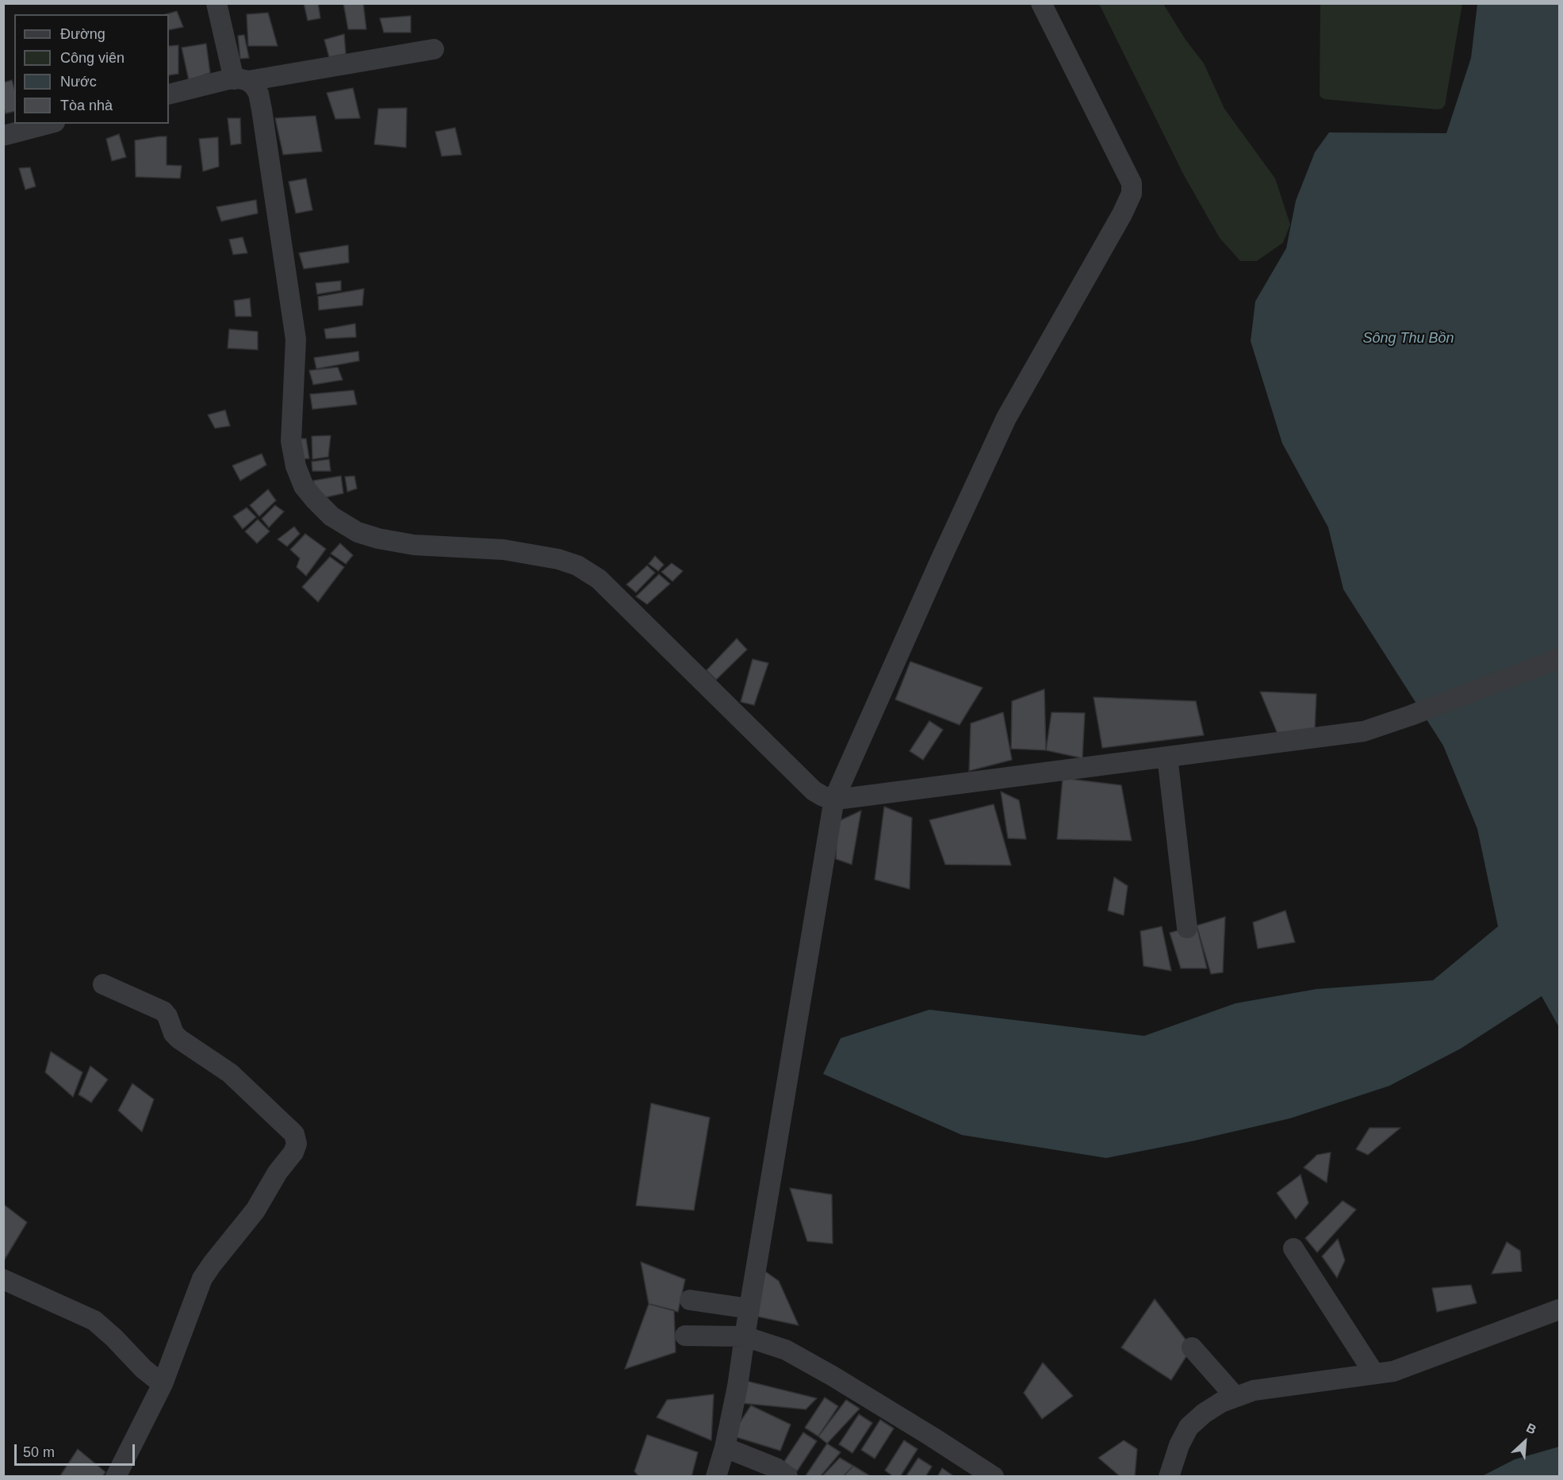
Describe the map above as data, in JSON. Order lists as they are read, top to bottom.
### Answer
{
  "water": ["Sông Thu Bồn"],
  "legend": [
    "Đường",
    "Công viên",
    "Nước",
    "Tòa nhà"
  ],
  "scale_bar": "50 m",
  "north": "top right"
}
